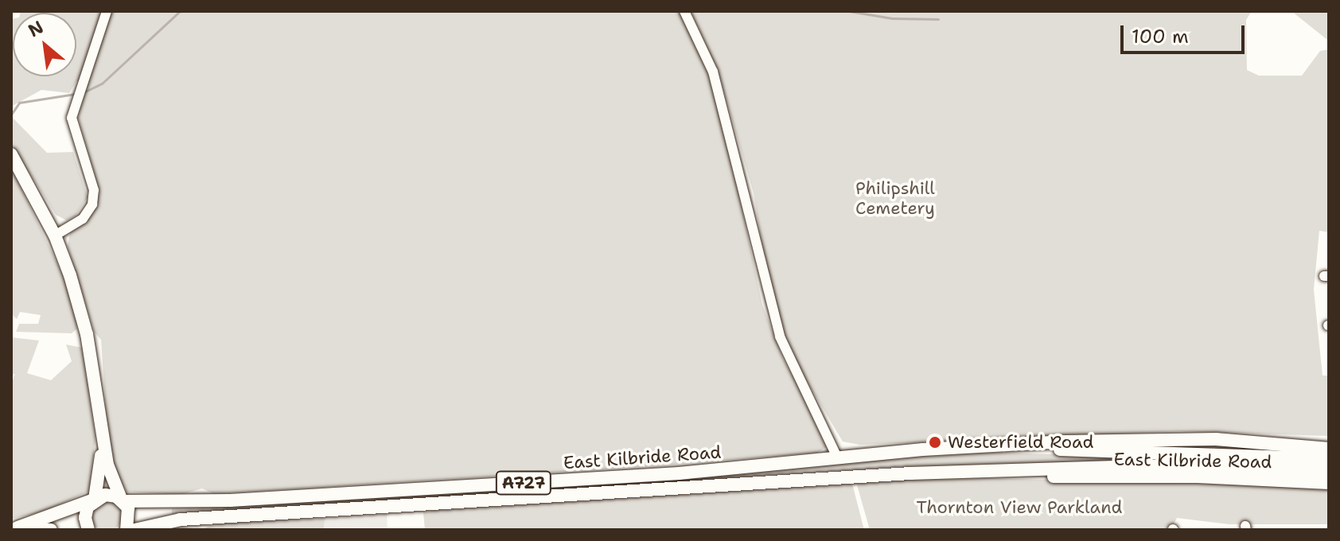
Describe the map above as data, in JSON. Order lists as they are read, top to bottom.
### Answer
{
  "streets": {
    "main road": ["East Kilbride Road", "A727"]
  },
  "crossings": [
    ["East Kilbride Road", "A727"]
  ],
  "parks": ["Philipshill Cemetery", "Thornton View Parkland"],
  "places": ["Westerfield Road"],
  "scale_bar": "100 m",
  "north": "top left"
}
